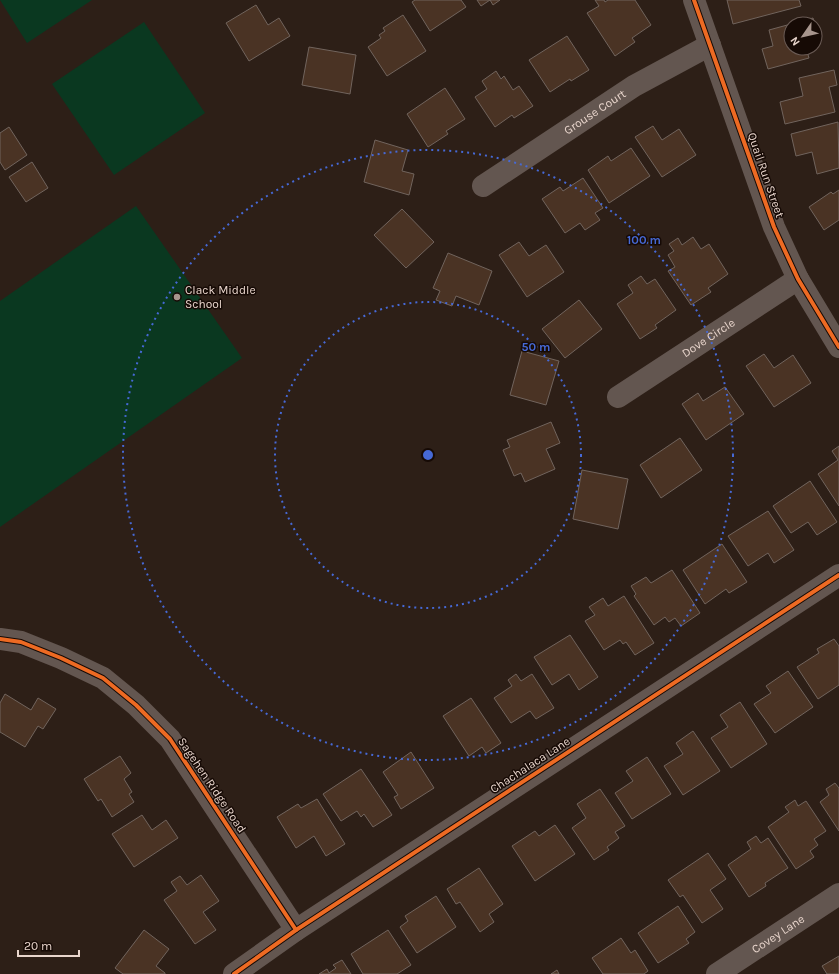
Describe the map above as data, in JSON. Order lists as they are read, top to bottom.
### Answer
{
  "streets": {
    "street": [
      "Grouse Court",
      "Quail Run Street",
      "Dove Circle",
      "Chachalaca Lane",
      "Sagehen Ridge Road",
      "Covey Lane"
    ]
  },
  "crossings": [
    ["Grouse Court", "Quail Run Street"],
    ["Quail Run Street", "Dove Circle"],
    ["Chachalaca Lane", "Sagehen Ridge Road"]
  ],
  "places": ["Clack Middle School"],
  "scale_bar": "20 m",
  "north": "bottom left",
  "rings": ["100 m", "50 m"]
}
